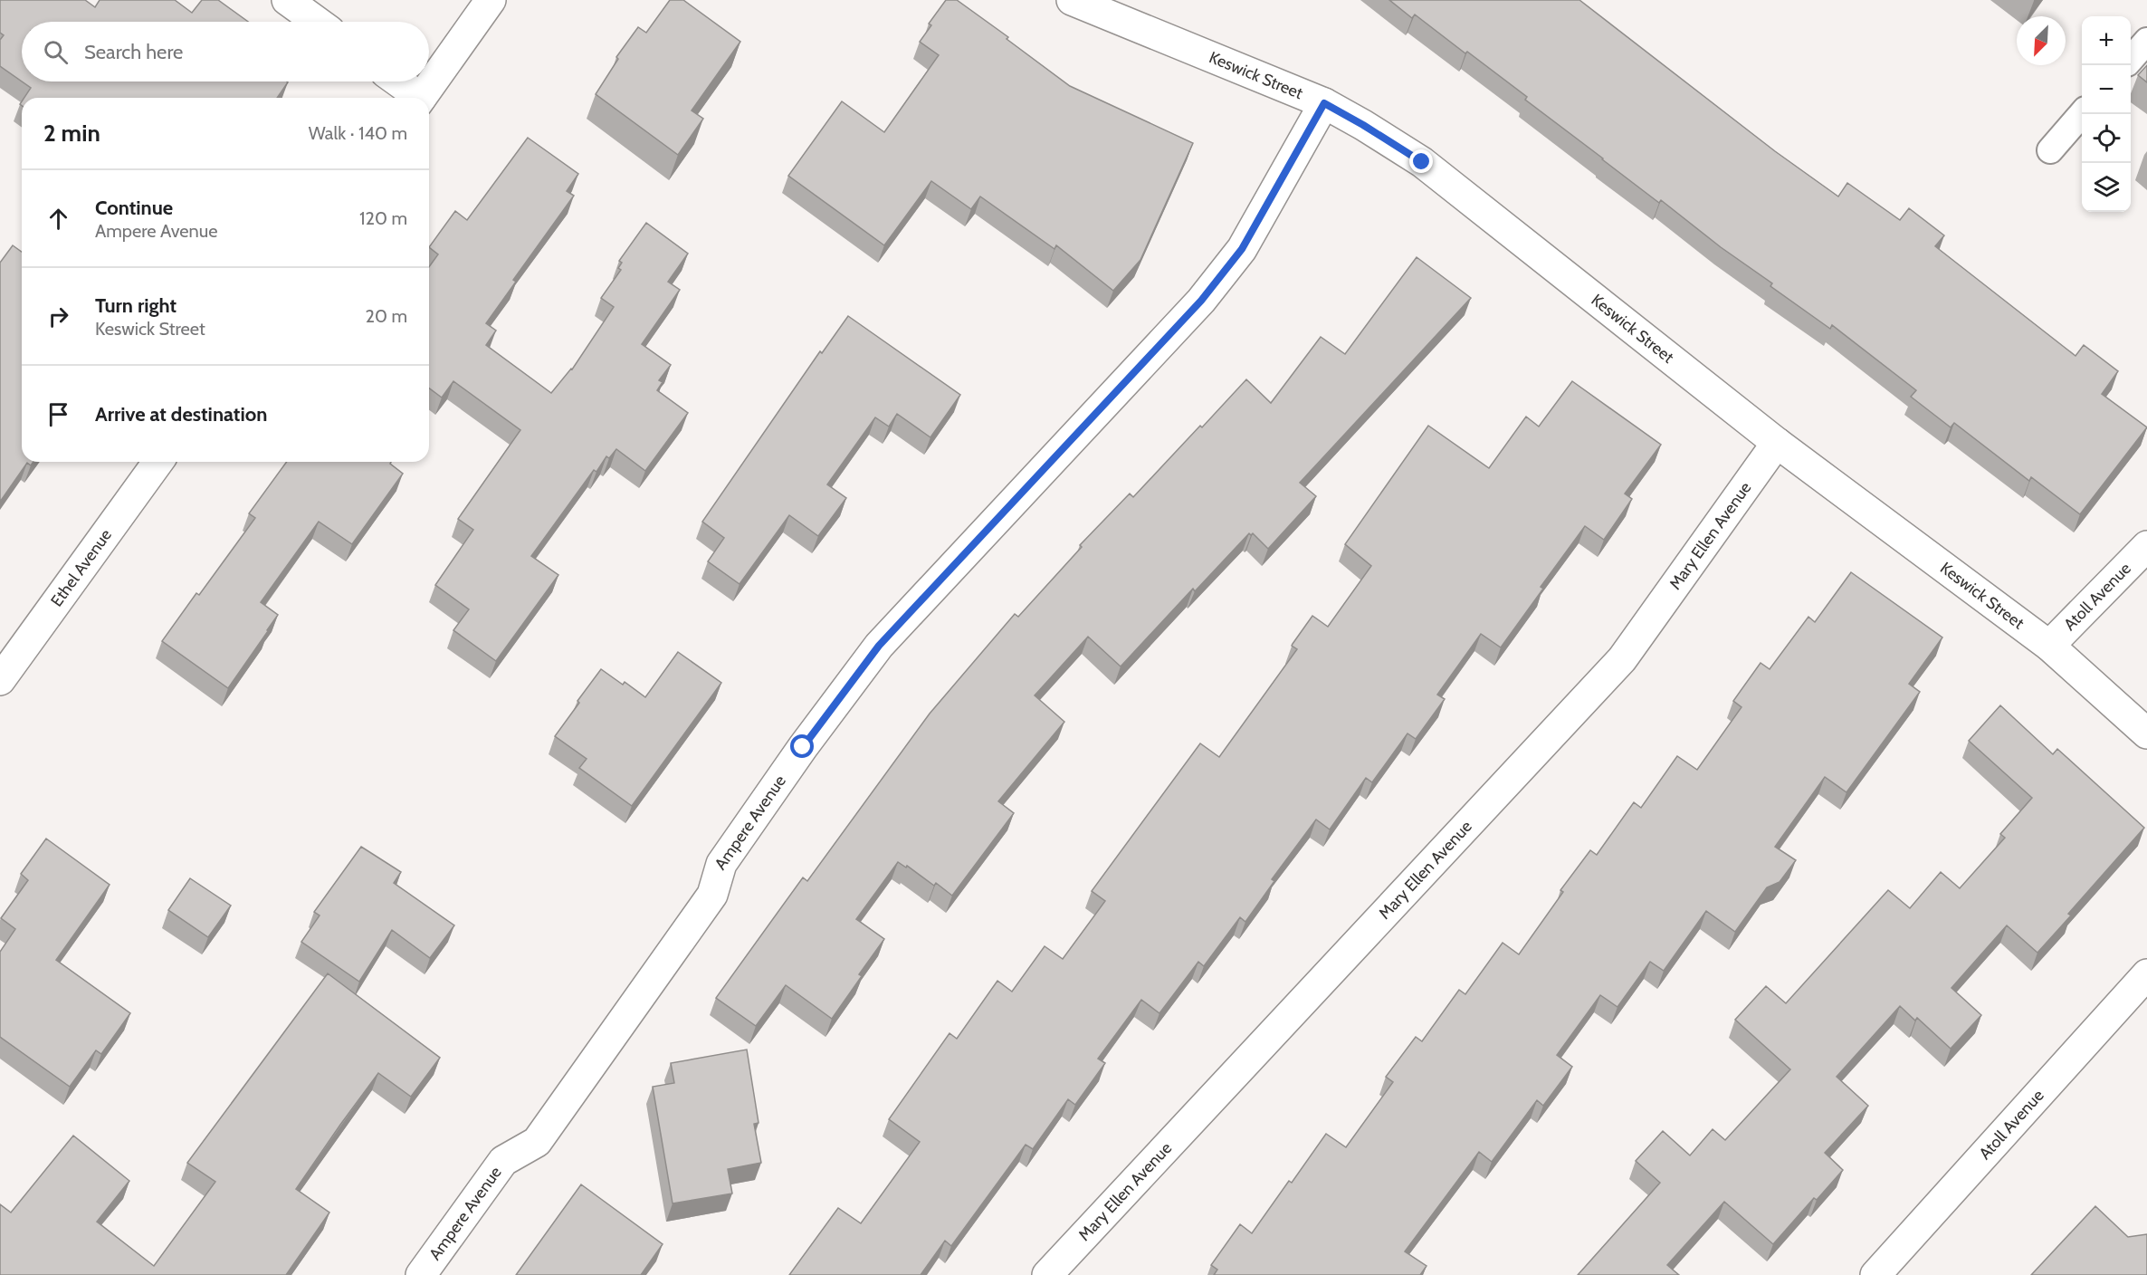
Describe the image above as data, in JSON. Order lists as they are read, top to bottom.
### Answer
{
  "streets": {
    "street": [
      "Keswick Street",
      "Mary Ellen Avenue",
      "Ethel Avenue",
      "Atoll Avenue",
      "Ampere Avenue"
    ]
  },
  "crossings": [
    ["Keswick Street", "Mary Ellen Avenue"],
    ["Keswick Street", "Atoll Avenue"],
    ["Keswick Street", "Ampere Avenue"]
  ],
  "north": "bottom left",
  "page": {
    "map_buttons": ["+", "−"],
    "search": "Search here",
    "heading": ["2 min", "Walk · 140 m"],
    "list": [
      ["Continue", "Ampere Avenue", "120 m"],
      ["Turn right", "Keswick Street", "20 m"],
      "Arrive at destination"
    ]
  }
}
